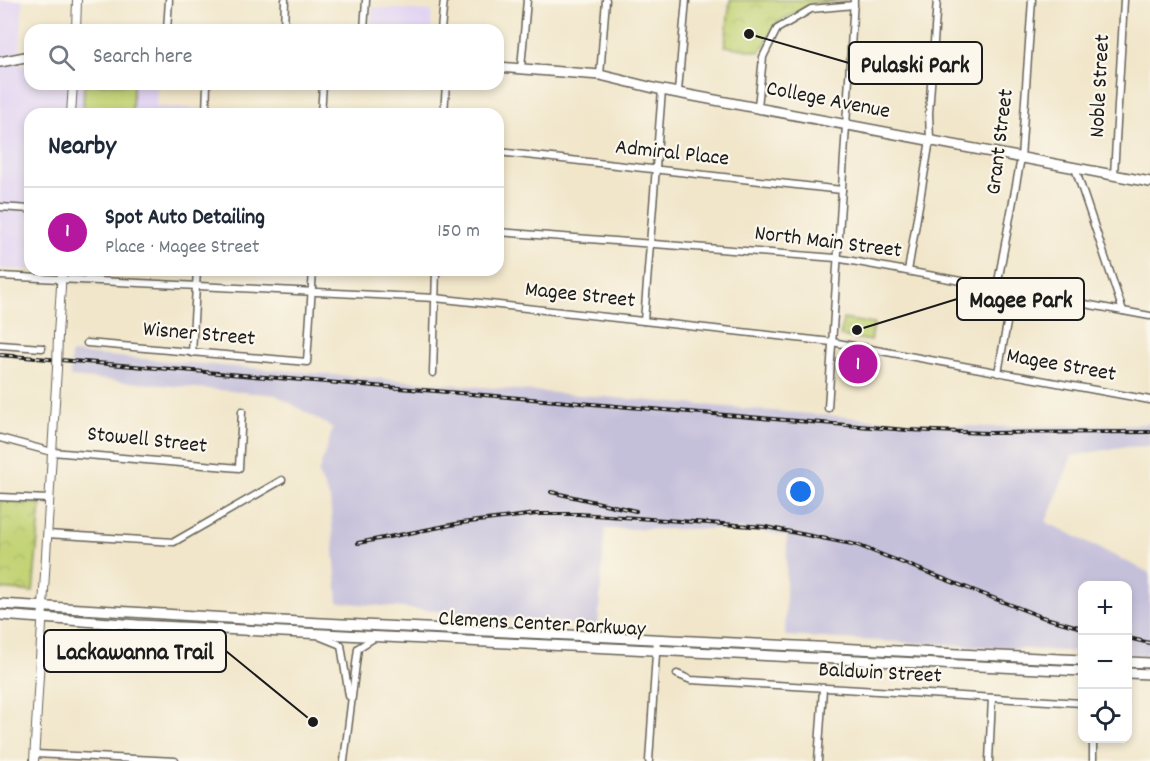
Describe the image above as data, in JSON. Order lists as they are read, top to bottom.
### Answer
{
  "streets": {
    "main road": ["College Avenue", "Clemens Center Parkway"],
    "street": [
      "Noble Street",
      "Grant Street",
      "Admiral Place",
      "North Main Street",
      "Magee Street",
      "Wisner Street",
      "Stowell Street",
      "Baldwin Street"
    ]
  },
  "crossings": [
    ["Noble Street", "College Avenue"],
    ["College Avenue", "Grant Street"],
    ["Grant Street", "North Main Street"],
    ["Magee Street", "Wisner Street"]
  ],
  "places": ["Pulaski Park", "Magee Park", "Lackawanna Trail"],
  "page": {
    "search": "Search here",
    "heading": "Nearby",
    "list": [
      {
        "mark": "1",
        "name": "Spot Auto Detailing",
        "note": "Place · Magee Street",
        "value": "150 m"
      }
    ],
    "pins": "1",
    "map_buttons": ["+", "−"]
  }
}
